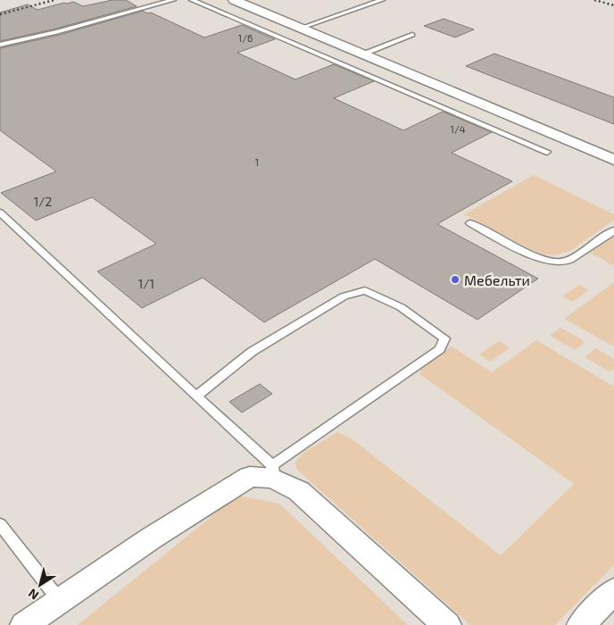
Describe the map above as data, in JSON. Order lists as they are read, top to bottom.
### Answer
{
  "places": ["Мебельти"],
  "house_numbers": [
    "1/6",
    "1/4",
    "1",
    "1/2",
    "1/1"
  ],
  "north": "bottom left"
}
